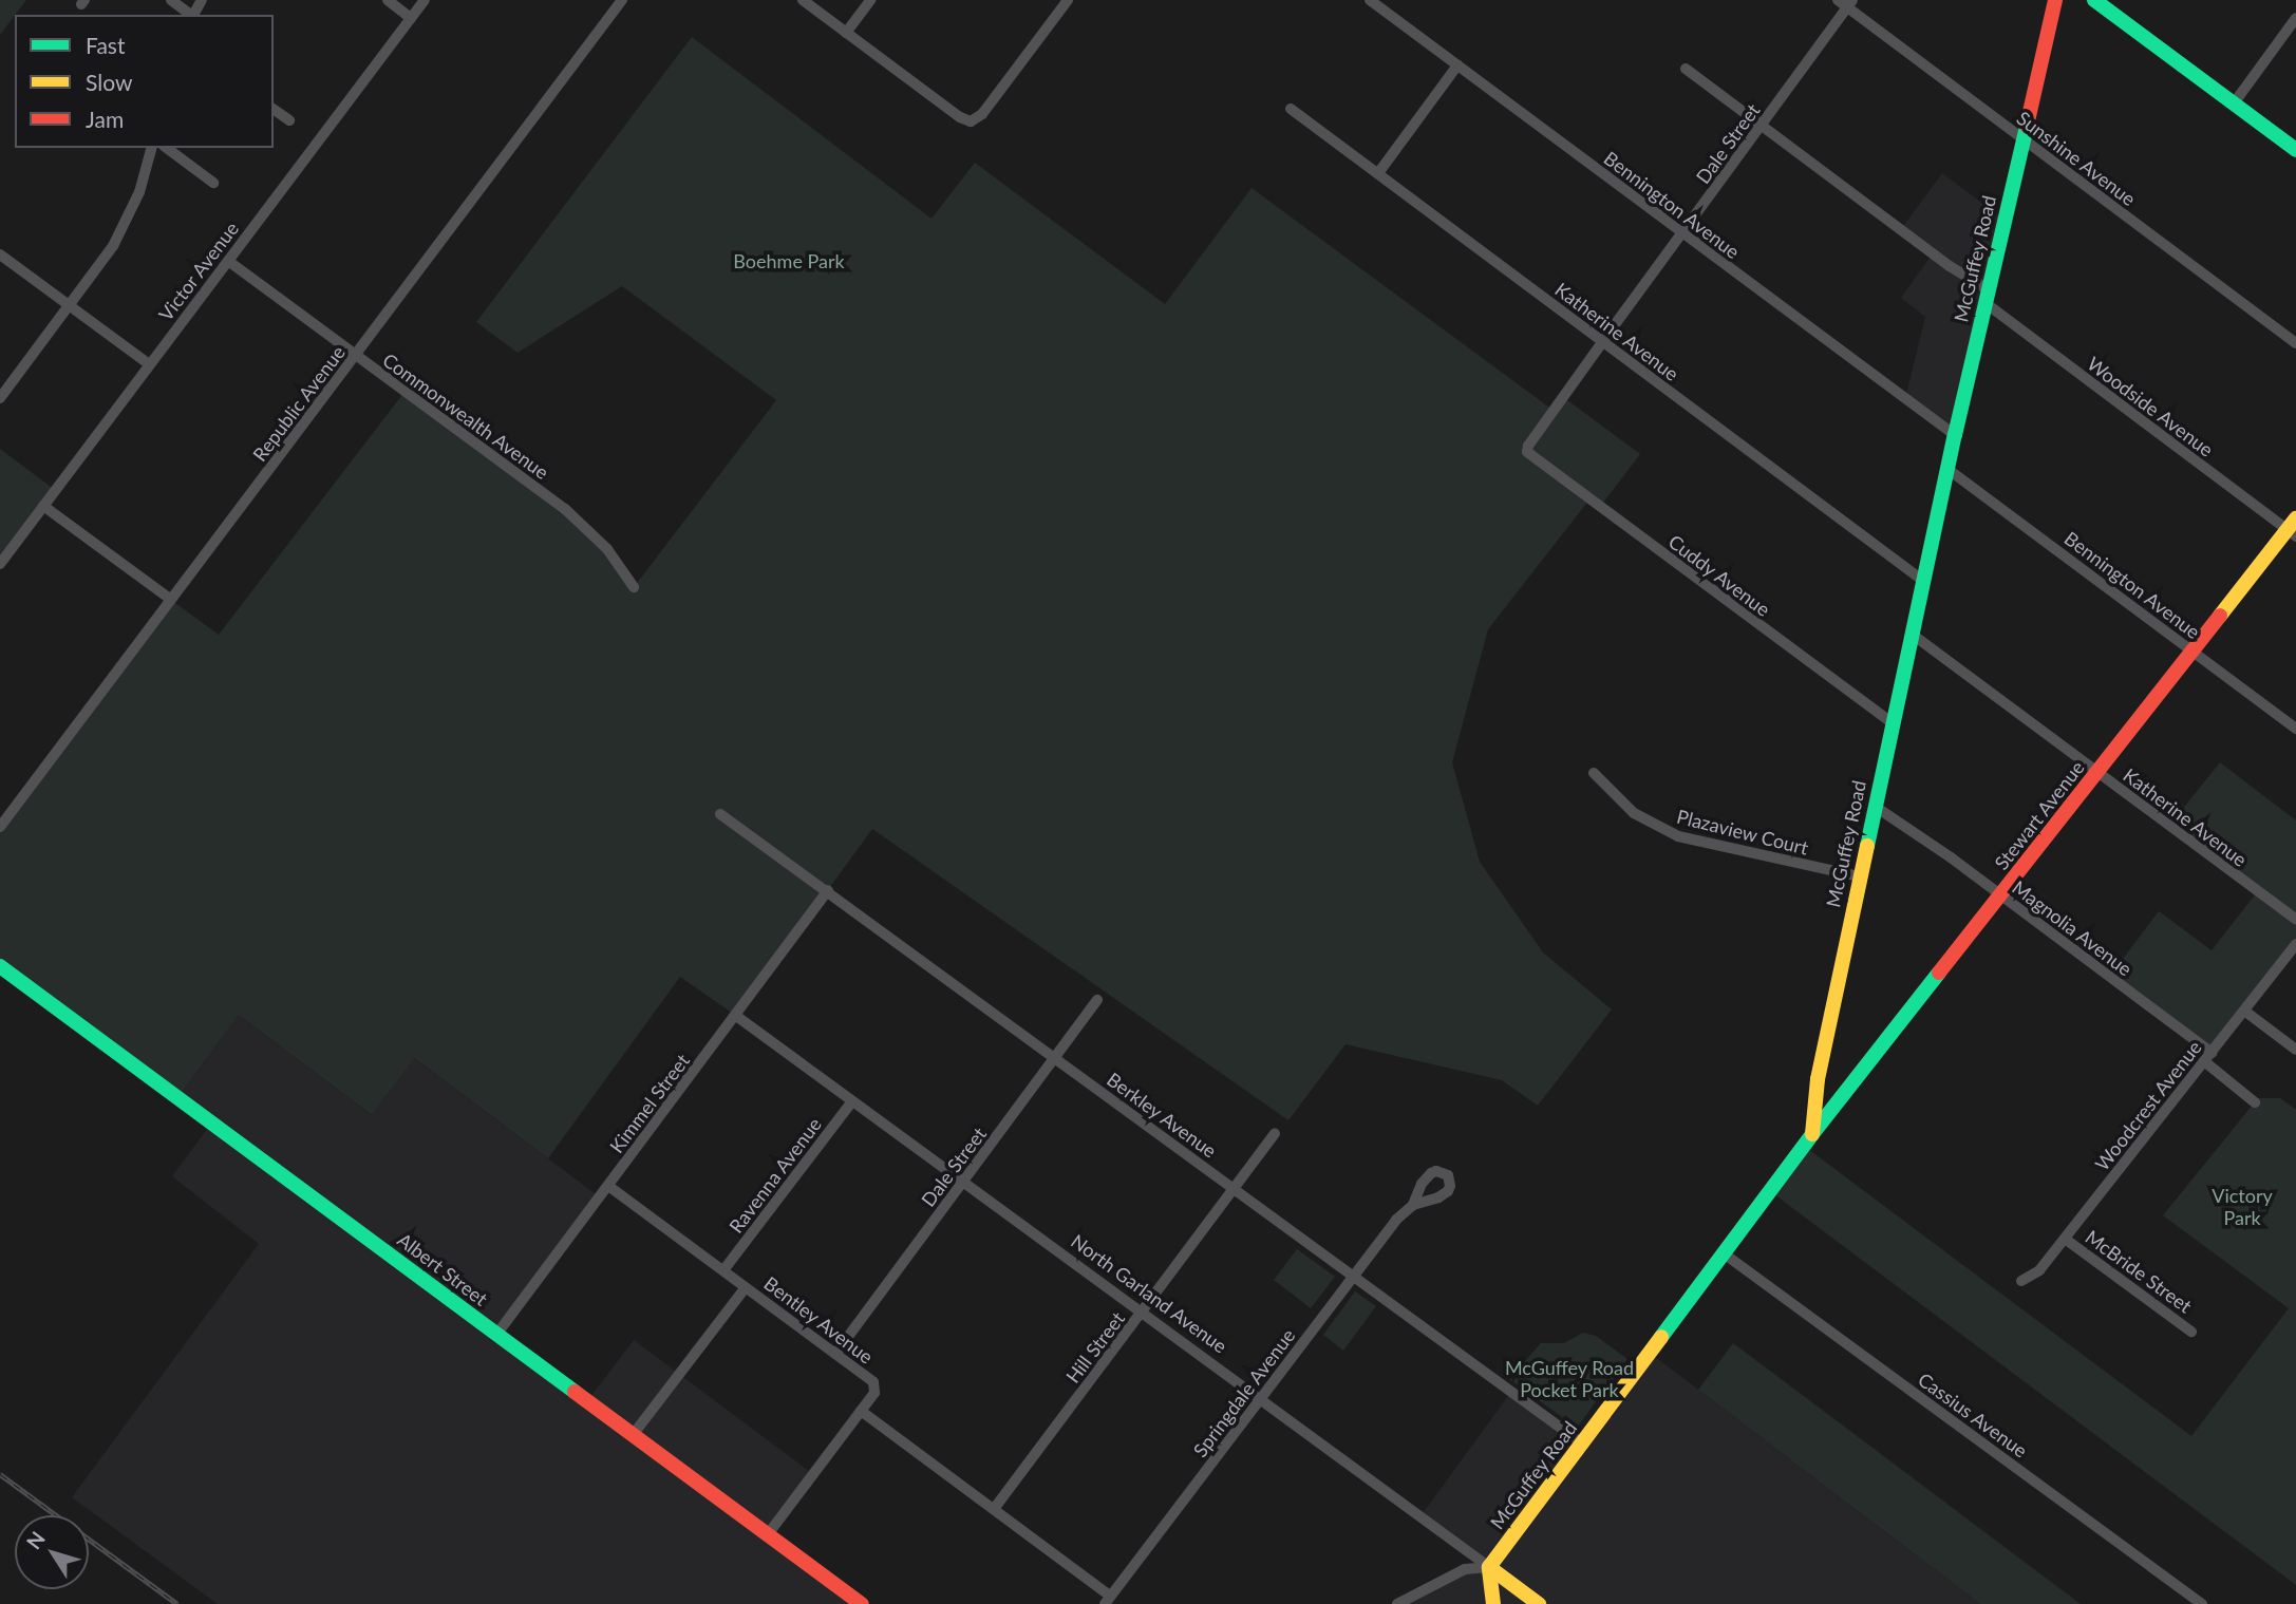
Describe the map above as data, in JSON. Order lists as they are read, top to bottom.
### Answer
{
  "streets": {
    "street": [
      "Dale Street",
      "Sunshine Avenue",
      "Bennington Avenue",
      "McGuffey Road",
      "Victor Avenue",
      "Katherine Avenue",
      "Republic Avenue",
      "Woodside Avenue",
      "Commonwealth Avenue",
      "Cuddy Avenue",
      "Stewart Avenue",
      "Plazaview Court",
      "Magnolia Avenue",
      "Kimmel Street",
      "Woodcrest Avenue",
      "Berkley Avenue",
      "Ravenna Avenue",
      "Albert Street",
      "McBride Street",
      "North Garland Avenue",
      "Bentley Avenue",
      "Hill Street",
      "Springdale Avenue",
      "Cassius Avenue"
    ]
  },
  "crossings": [
    ["Dale Street", "Sunshine Avenue"],
    ["Dale Street", "Bennington Avenue"],
    ["Dale Street", "Katherine Avenue"],
    ["Dale Street", "Woodside Avenue"],
    ["Dale Street", "Cuddy Avenue"],
    ["Dale Street", "Berkley Avenue"],
    ["Dale Street", "North Garland Avenue"],
    ["Dale Street", "Bentley Avenue"],
    ["Sunshine Avenue", "McGuffey Road"],
    ["Bennington Avenue", "McGuffey Road"],
    ["Bennington Avenue", "Stewart Avenue"],
    ["McGuffey Road", "Katherine Avenue"],
    ["McGuffey Road", "Woodside Avenue"],
    ["McGuffey Road", "Cuddy Avenue"],
    ["McGuffey Road", "Stewart Avenue"],
    ["McGuffey Road", "Plazaview Court"],
    ["McGuffey Road", "Magnolia Avenue"],
    ["McGuffey Road", "Berkley Avenue"],
    ["McGuffey Road", "North Garland Avenue"],
    ["McGuffey Road", "Cassius Avenue"],
    ["Victor Avenue", "Commonwealth Avenue"],
    ["Katherine Avenue", "Stewart Avenue"],
    ["Republic Avenue", "Commonwealth Avenue"],
    ["Woodside Avenue", "Stewart Avenue"],
    ["Stewart Avenue", "Magnolia Avenue"],
    ["Magnolia Avenue", "Woodcrest Avenue"],
    ["Kimmel Street", "Berkley Avenue"],
    ["Kimmel Street", "Albert Street"],
    ["Kimmel Street", "North Garland Avenue"],
    ["Kimmel Street", "Bentley Avenue"],
    ["Woodcrest Avenue", "McBride Street"],
    ["Berkley Avenue", "Hill Street"],
    ["Berkley Avenue", "Springdale Avenue"],
    ["Ravenna Avenue", "North Garland Avenue"],
    ["Ravenna Avenue", "Bentley Avenue"],
    ["North Garland Avenue", "Hill Street"],
    ["North Garland Avenue", "Springdale Avenue"]
  ],
  "parks": ["Boehme Park", "Victory Park", "McGuffey Road Pocket Park"],
  "legend": ["Fast", "Slow", "Jam"],
  "north": "top left"
}
